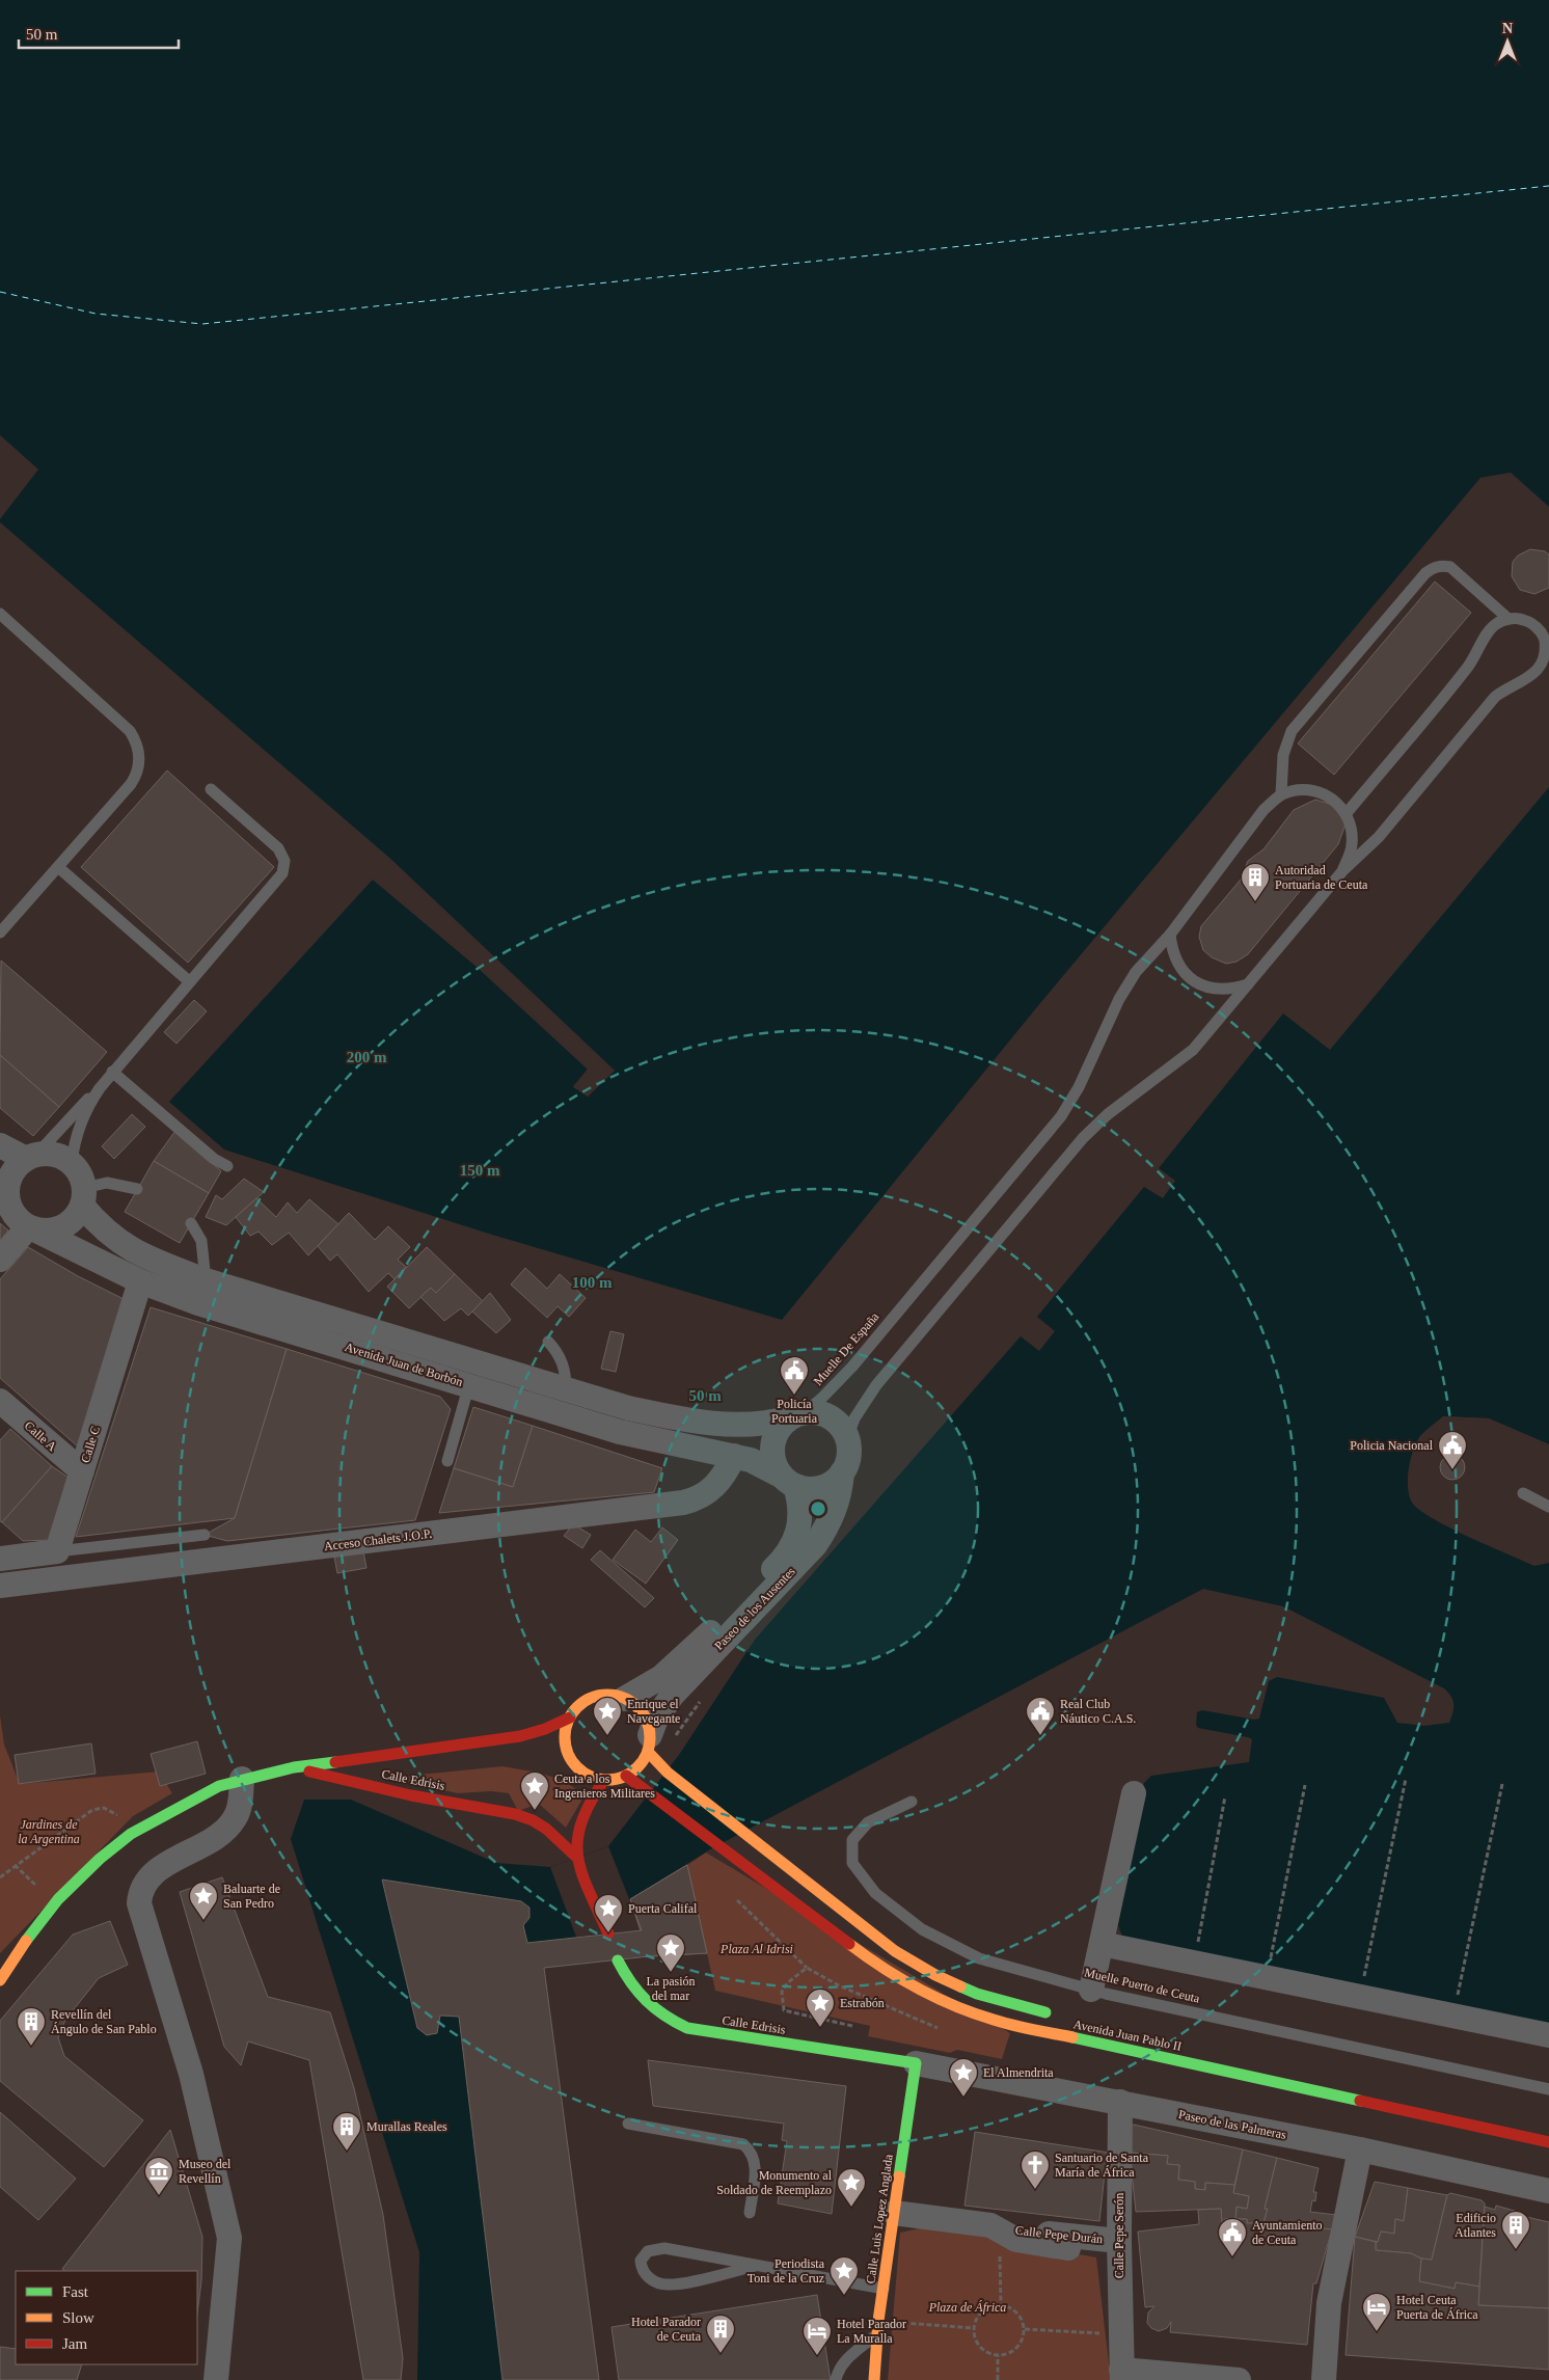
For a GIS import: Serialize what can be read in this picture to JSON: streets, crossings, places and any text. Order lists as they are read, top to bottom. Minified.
{"streets":{"main road":["Calle Edrisis","Avenida Juan Pablo II","Calle Luis Lopez Anglada"],"street":["Avenida Juan de Borbón","Calle A","Calle C","Acceso Chalets J.O.P.","Paseo de los Ausentes","Paseo de las Palmeras","Calle Pepe Durán","Calle Pepe Serón"],"lane":["Muelle De España","Muelle Puerto de Ceuta"]},"crossings":[["Muelle De España","Avenida Juan de Borbón"],["Muelle De España","Paseo de los Ausentes"],["Avenida Juan de Borbón","Calle C"],["Avenida Juan de Borbón","Acceso Chalets J.O.P."],["Avenida Juan de Borbón","Paseo de los Ausentes"],["Calle A","Calle C"],["Paseo de los Ausentes","Calle Edrisis"],["Paseo de los Ausentes","Avenida Juan Pablo II"],["Calle Edrisis","Avenida Juan Pablo II"],["Calle Edrisis","Paseo de las Palmeras"],["Calle Edrisis","Calle Luis Lopez Anglada"],["Paseo de las Palmeras","Calle Luis Lopez Anglada"],["Paseo de las Palmeras","Calle Pepe Serón"],["Calle Luis Lopez Anglada","Calle Pepe Durán"],["Calle Pepe Durán","Calle Pepe Serón"]],"parks":["Jardines de la Argentina","Plaza Al Idrisi","Plaza de África"],"places":{"building":["Autoridad Portuaria de Ceuta","Revellín del Ángulo de San Pablo","Murallas Reales","Edificio Atlantes","Hotel Parador de Ceuta"],"public building":["Policía Portuaria","Policia Nacional","Real Club Náutico C.A.S.","Ayuntamiento de Ceuta"],"place":["Enrique el Navegante","Ceuta a los Ingenieros Militares","Baluarte de San Pedro","Puerta Califal","La pasión del mar","Estrabón","El Almendrita","Monumento al Soldado de Reemplazo","Periodista Toni de la Cruz"],"church":["Santuario de Santa María de África"],"museum":["Museo del Revellín"],"hotel":["Hotel Ceuta Puerta de África","Hotel Parador La Muralla"]},"legend":["Fast","Slow","Jam"],"scale_bar":"50 m","north":"top","rings":["200 m","150 m","100 m","50 m"]}
